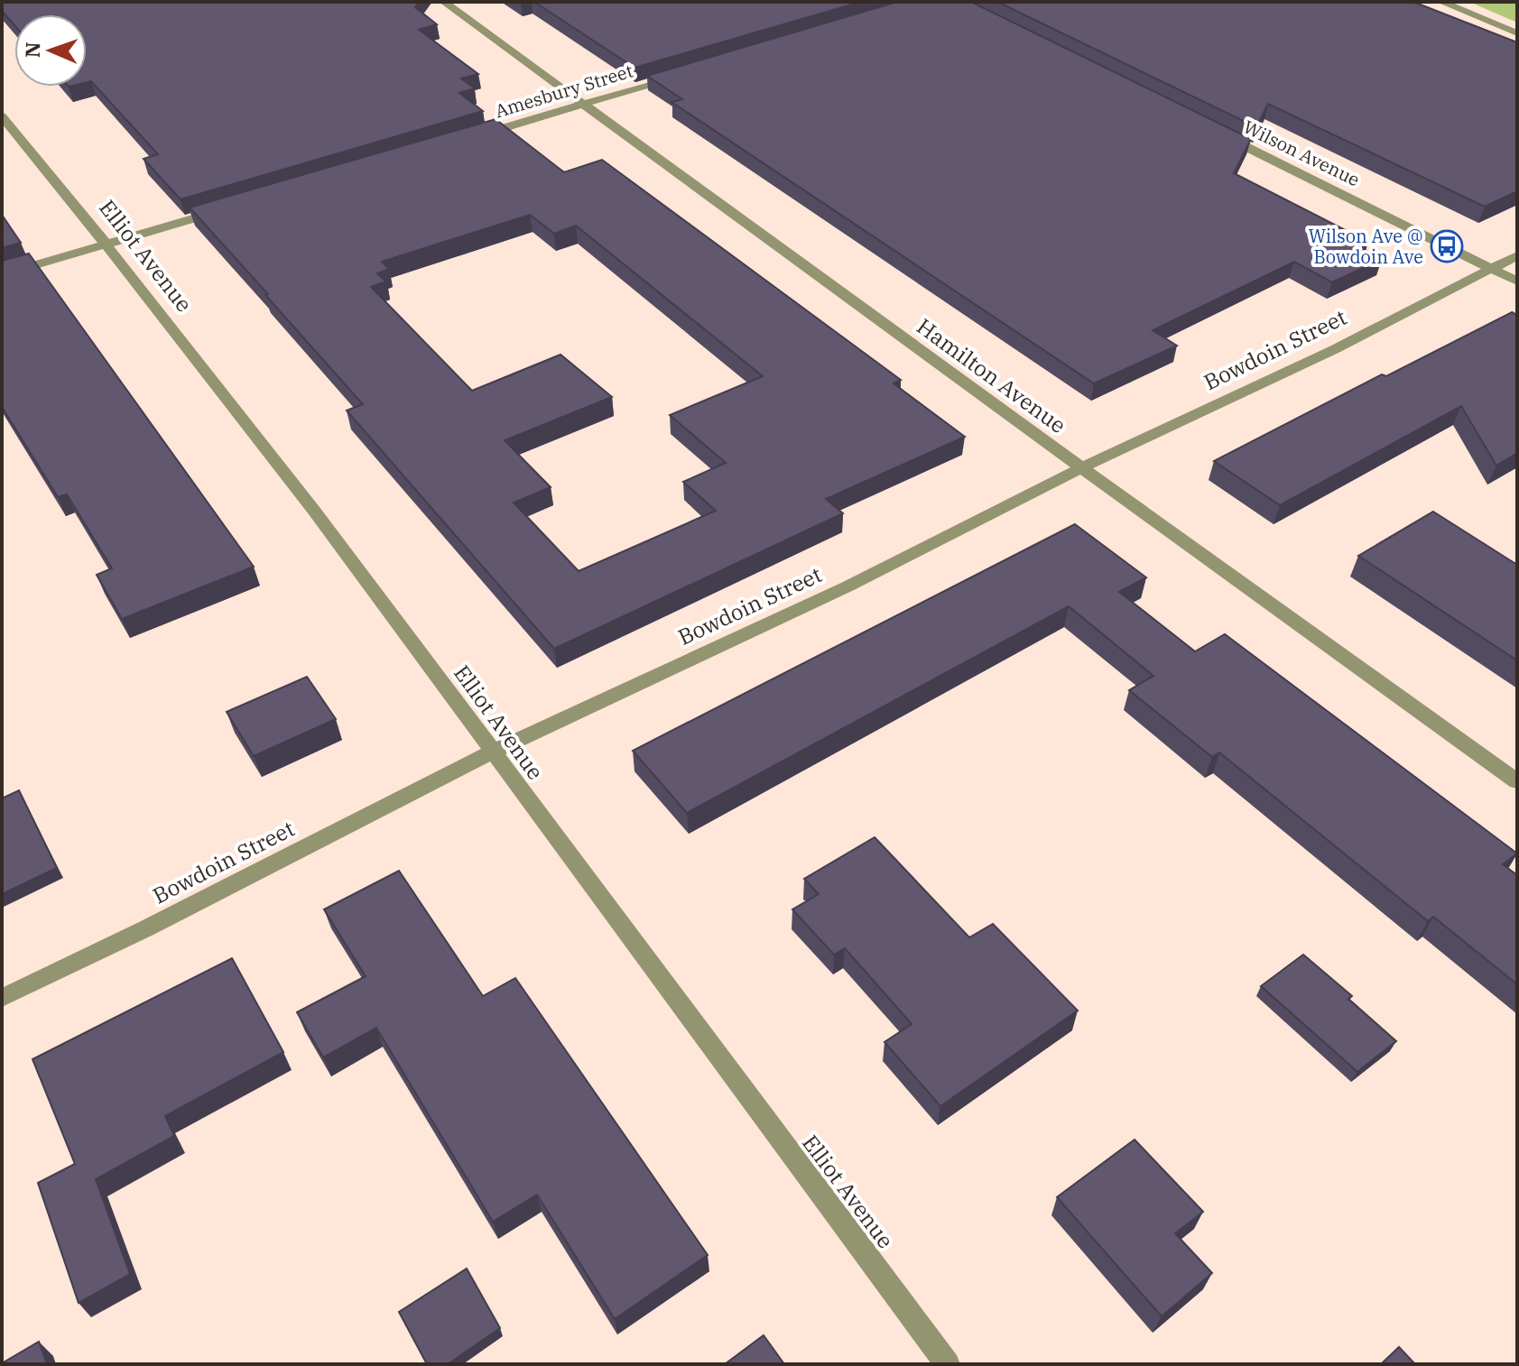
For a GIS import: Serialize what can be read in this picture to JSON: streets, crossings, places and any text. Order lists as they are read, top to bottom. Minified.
{"streets":{"street":["Amesbury Street","Wilson Avenue","Elliot Avenue","Bowdoin Street","Hamilton Avenue"]},"crossings":[["Amesbury Street","Hamilton Avenue"],["Wilson Avenue","Bowdoin Street"],["Elliot Avenue","Bowdoin Street"],["Bowdoin Street","Hamilton Avenue"]],"places":{"bus stop":["Wilson Ave @ Bowdoin Ave"]},"north":"left"}
